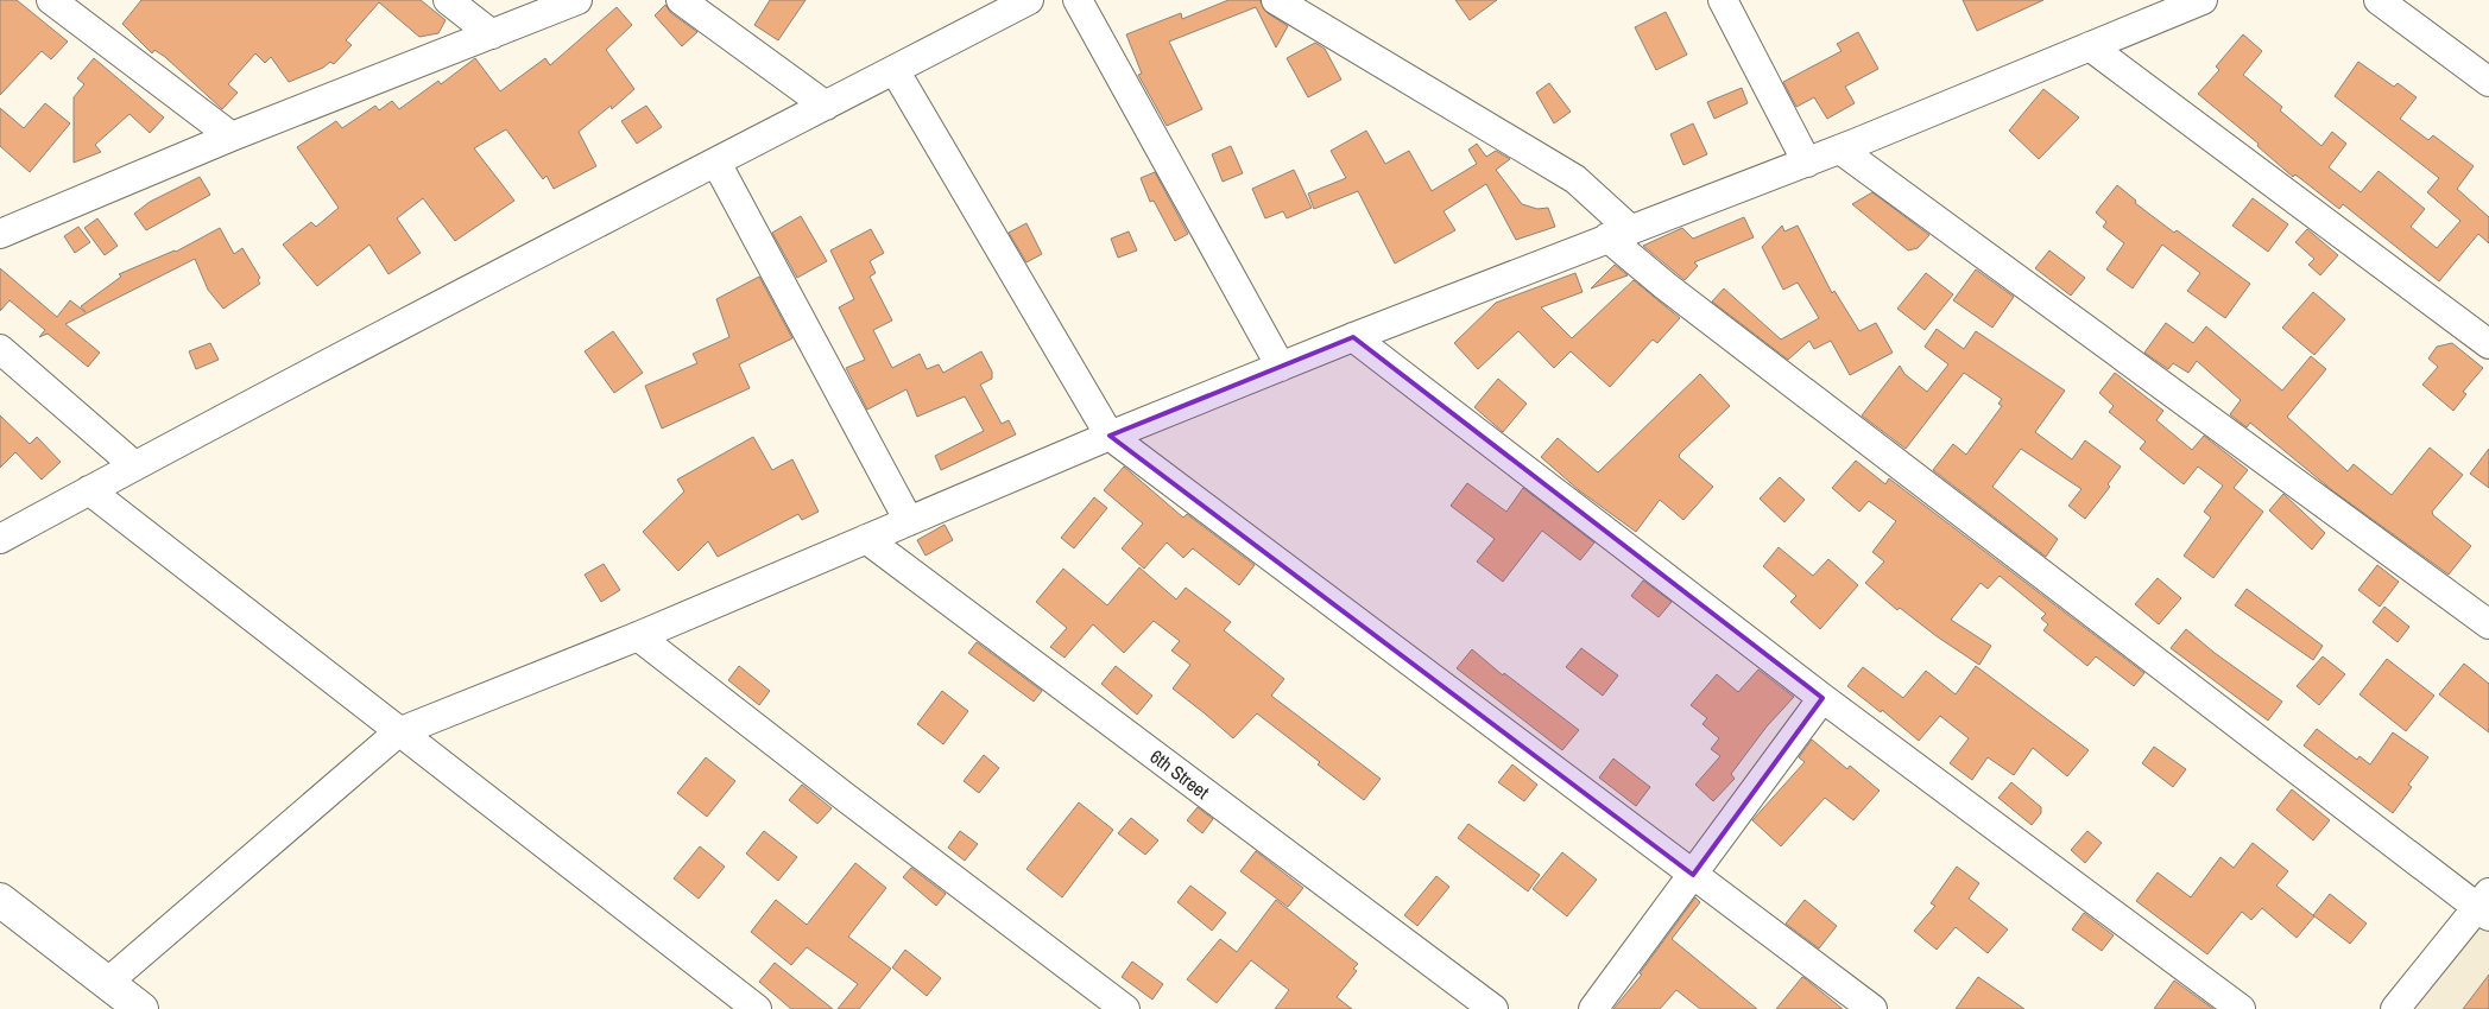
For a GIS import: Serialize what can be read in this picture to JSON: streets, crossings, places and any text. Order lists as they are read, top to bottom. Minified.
{"streets":{"street":["6th Street"]}}
